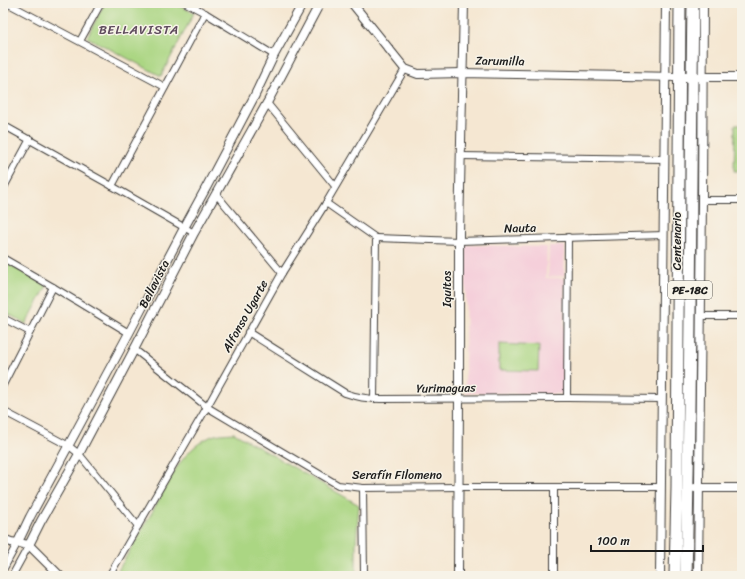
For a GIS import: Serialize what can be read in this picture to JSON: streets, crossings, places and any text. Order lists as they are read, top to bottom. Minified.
{"streets":{"highway":["Centenario","PE-18C"],"street":["Zarumilla","Nauta","Bellavista","Iquitos","Alfonso Ugarte","Yurimaguas","Serafín Filomeno"]},"crossings":[["Zarumilla","Centenario"],["Zarumilla","Iquitos"],["Zarumilla","Alfonso Ugarte"],["Nauta","Iquitos"],["Centenario","Serafín Filomeno"],["Bellavista","Serafín Filomeno"],["Iquitos","Yurimaguas"],["Iquitos","Serafín Filomeno"],["Alfonso Ugarte","Yurimaguas"],["Alfonso Ugarte","Serafín Filomeno"]],"districts":["BELLAVISTA"],"scale_bar":"100 m"}
